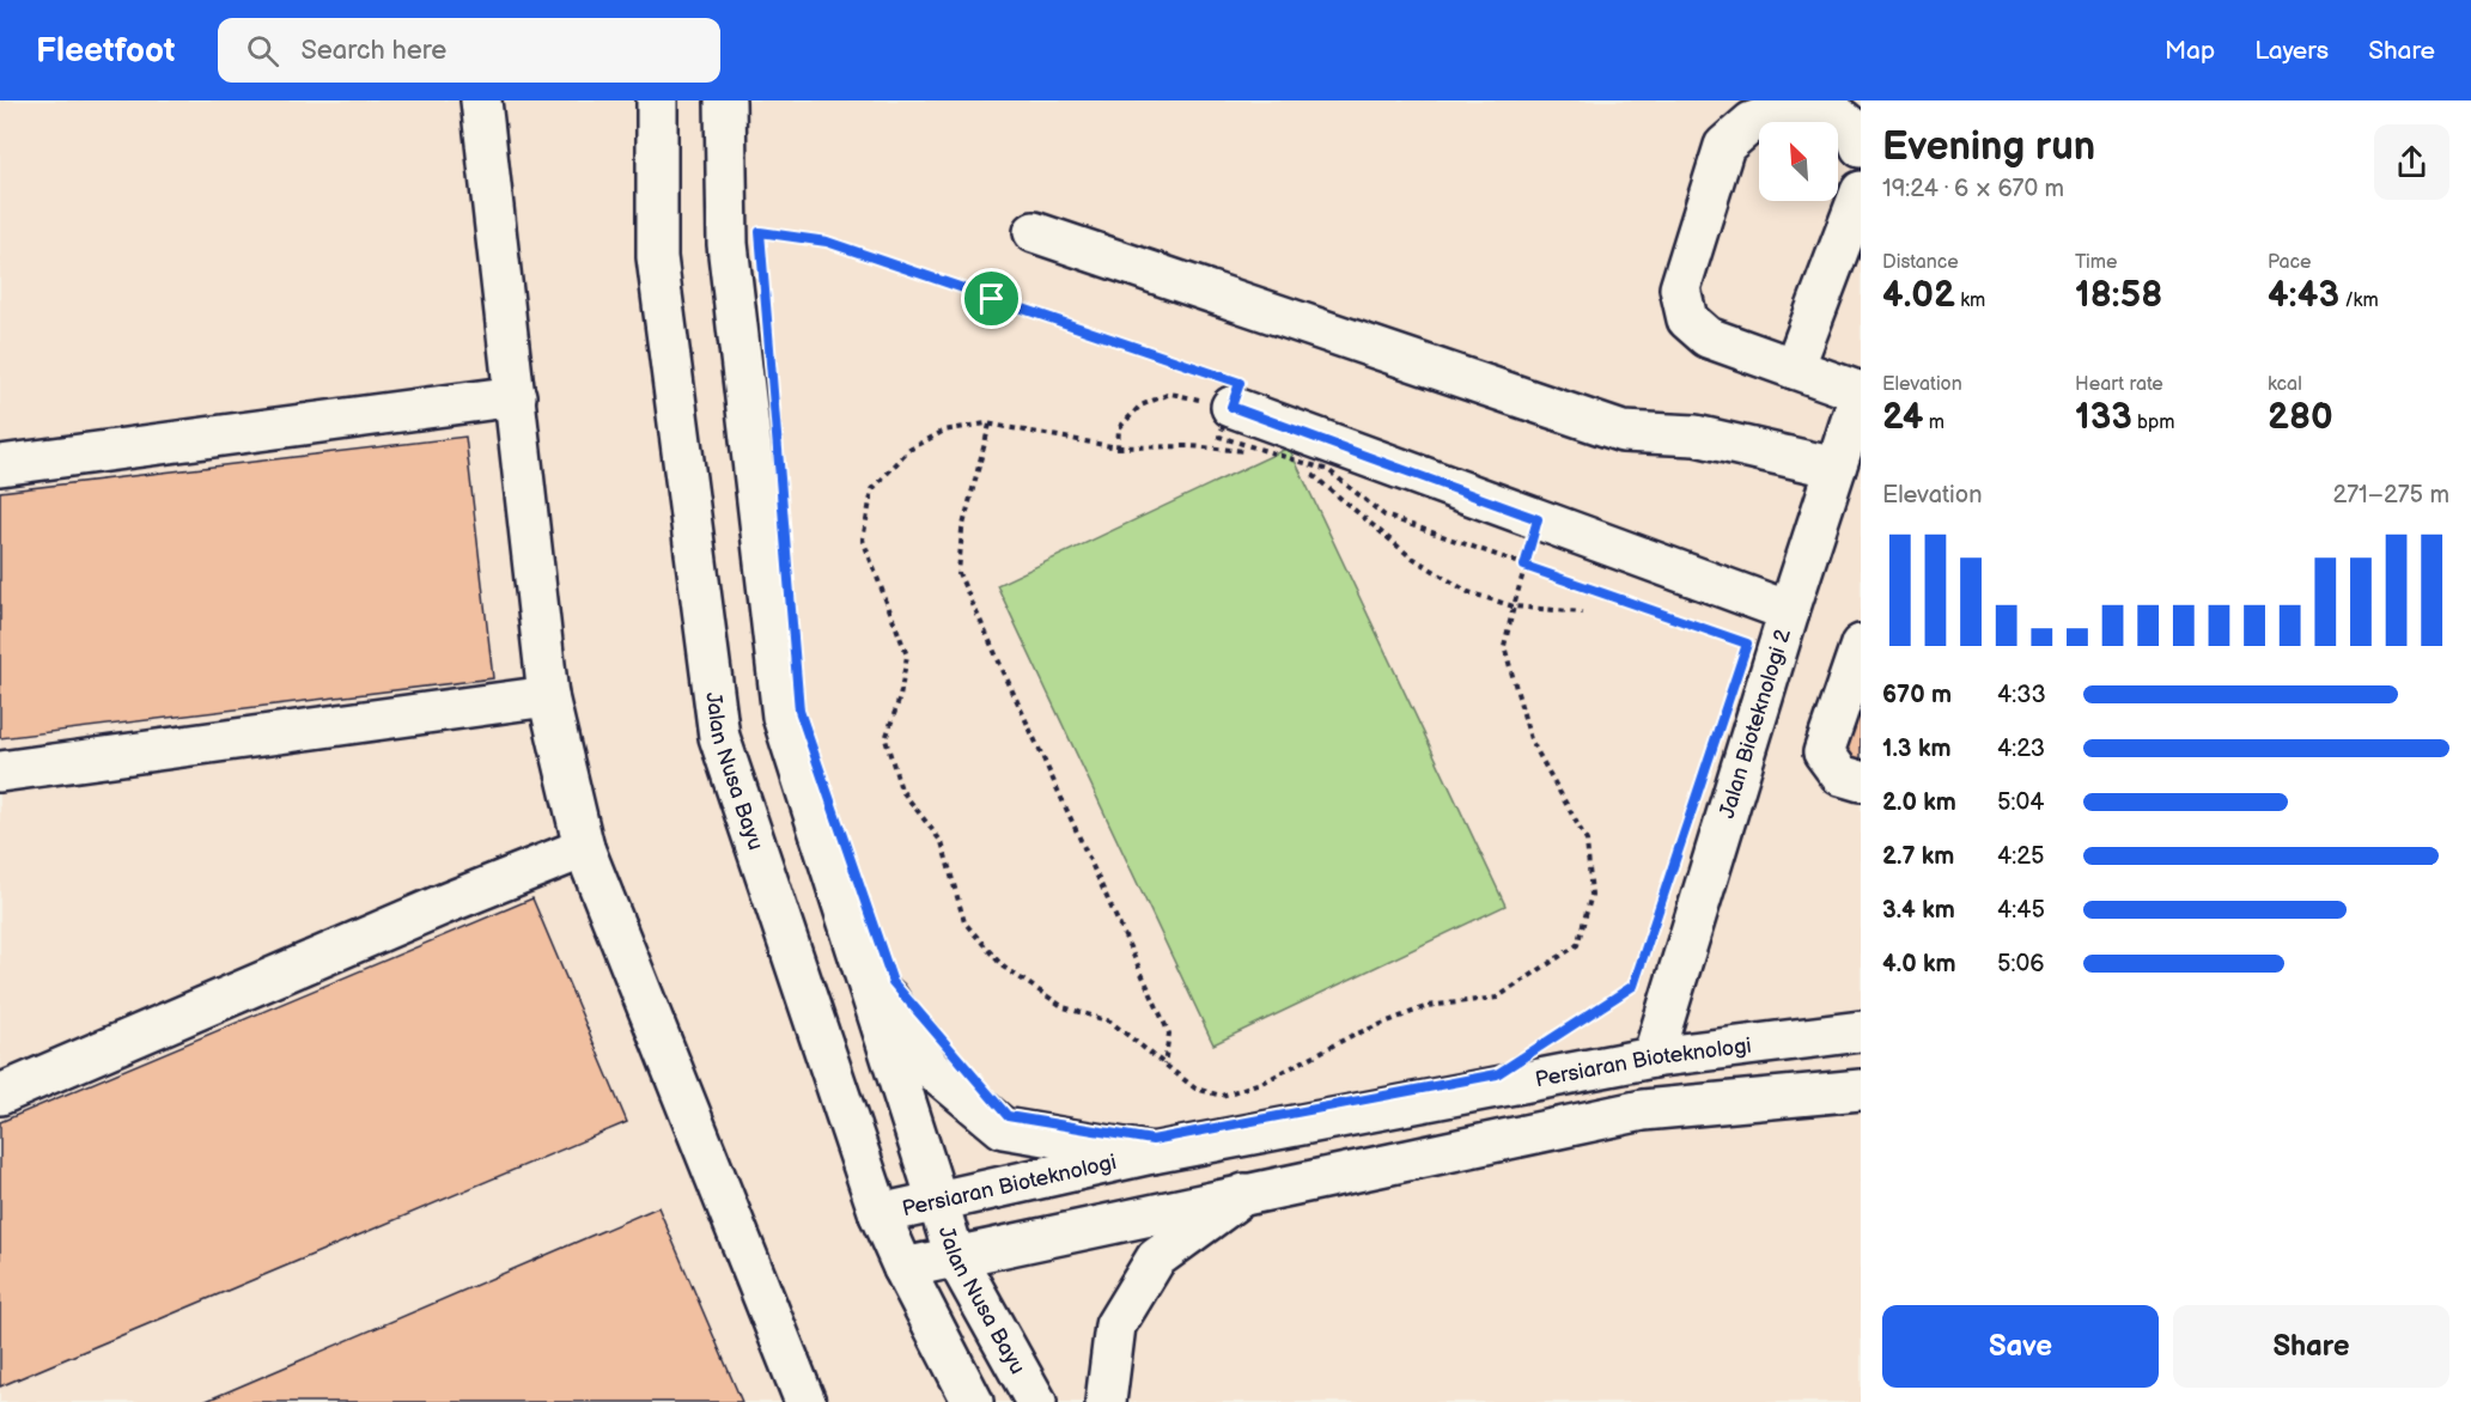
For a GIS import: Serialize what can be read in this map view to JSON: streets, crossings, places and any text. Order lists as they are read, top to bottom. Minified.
{"streets":{"main road":["Jalan Bioteknologi 2","Jalan Nusa Bayu","Persiaran Bioteknologi"]},"crossings":[["Jalan Bioteknologi 2","Persiaran Bioteknologi"],["Jalan Nusa Bayu","Persiaran Bioteknologi"]],"north":"top left","page":{"header":"Fleetfoot","search":"Search here","nav":["Map","Layers","Share"],"heading":["Evening run","19:24 · 6 × 670 m"],"stats":[["Distance","4.02 km"],["Time","18:58"],["Pace","4:43 /km"],["Elevation","24 m"],["Heart rate","133 bpm"],["kcal","280"]],"chart":["Elevation","271–275 m"],"list":[{"name":"670 m","note":"4:33"},{"name":"1.3 km","note":"4:23"},{"name":"2.0 km","note":"5:04"},{"name":"2.7 km","note":"4:25"},{"name":"3.4 km","note":"4:45"},{"name":"4.0 km","note":"5:06"}],"buttons":["Save","Share"]}}
